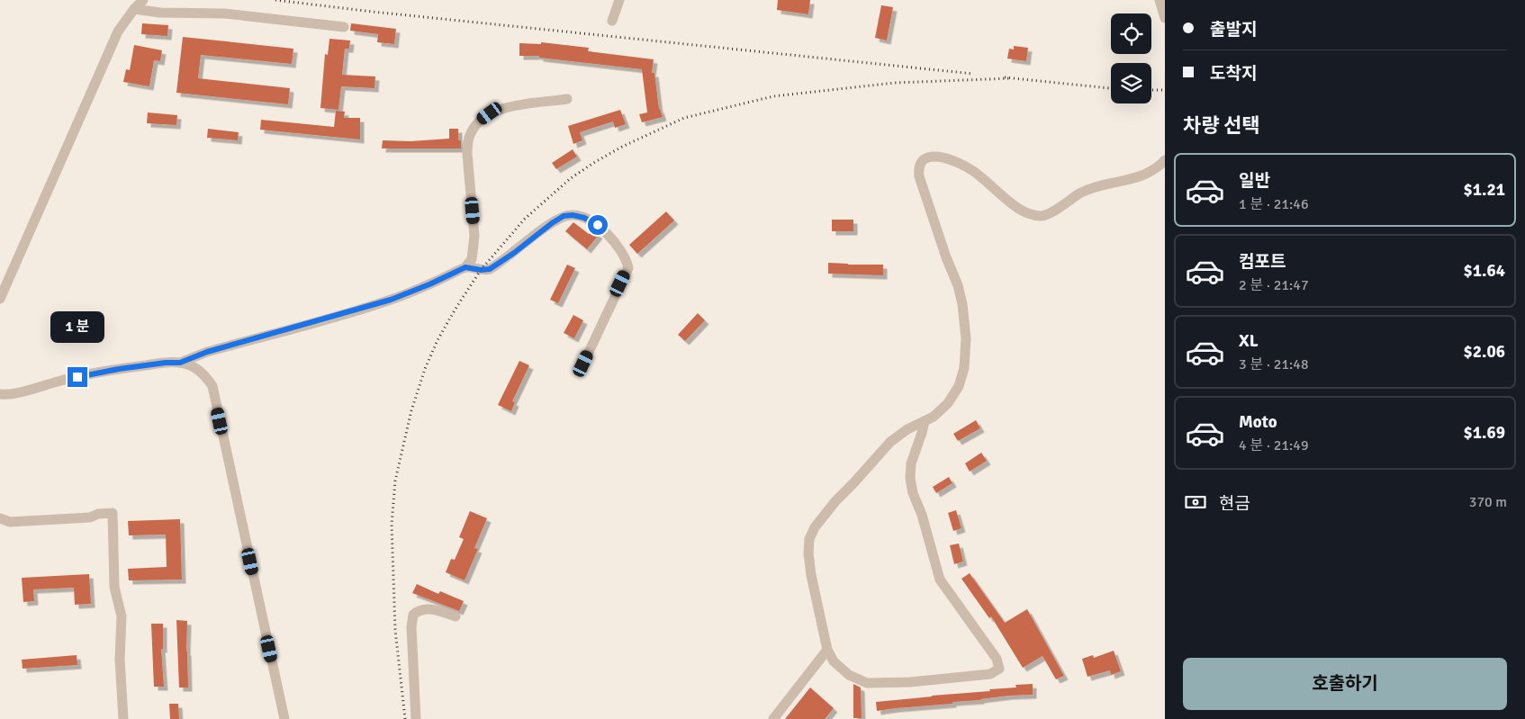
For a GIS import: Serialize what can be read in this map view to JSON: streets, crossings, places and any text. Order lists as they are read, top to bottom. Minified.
{"page":{"banner":["출발지","도착지"],"heading":"차량 선택","list":[{"name":"일반","note":"1 분 · 21:46","value":"$1.21"},{"name":"컴포트","note":"2 분 · 21:47","value":"$1.64"},{"name":"XL","note":"3 분 · 21:48","value":"$2.06"},{"name":"Moto","note":"4 분 · 21:49","value":"$1.69"}],"bubble":"1 분","pay":["현금","370 m"],"buttons":"호출하기"}}
